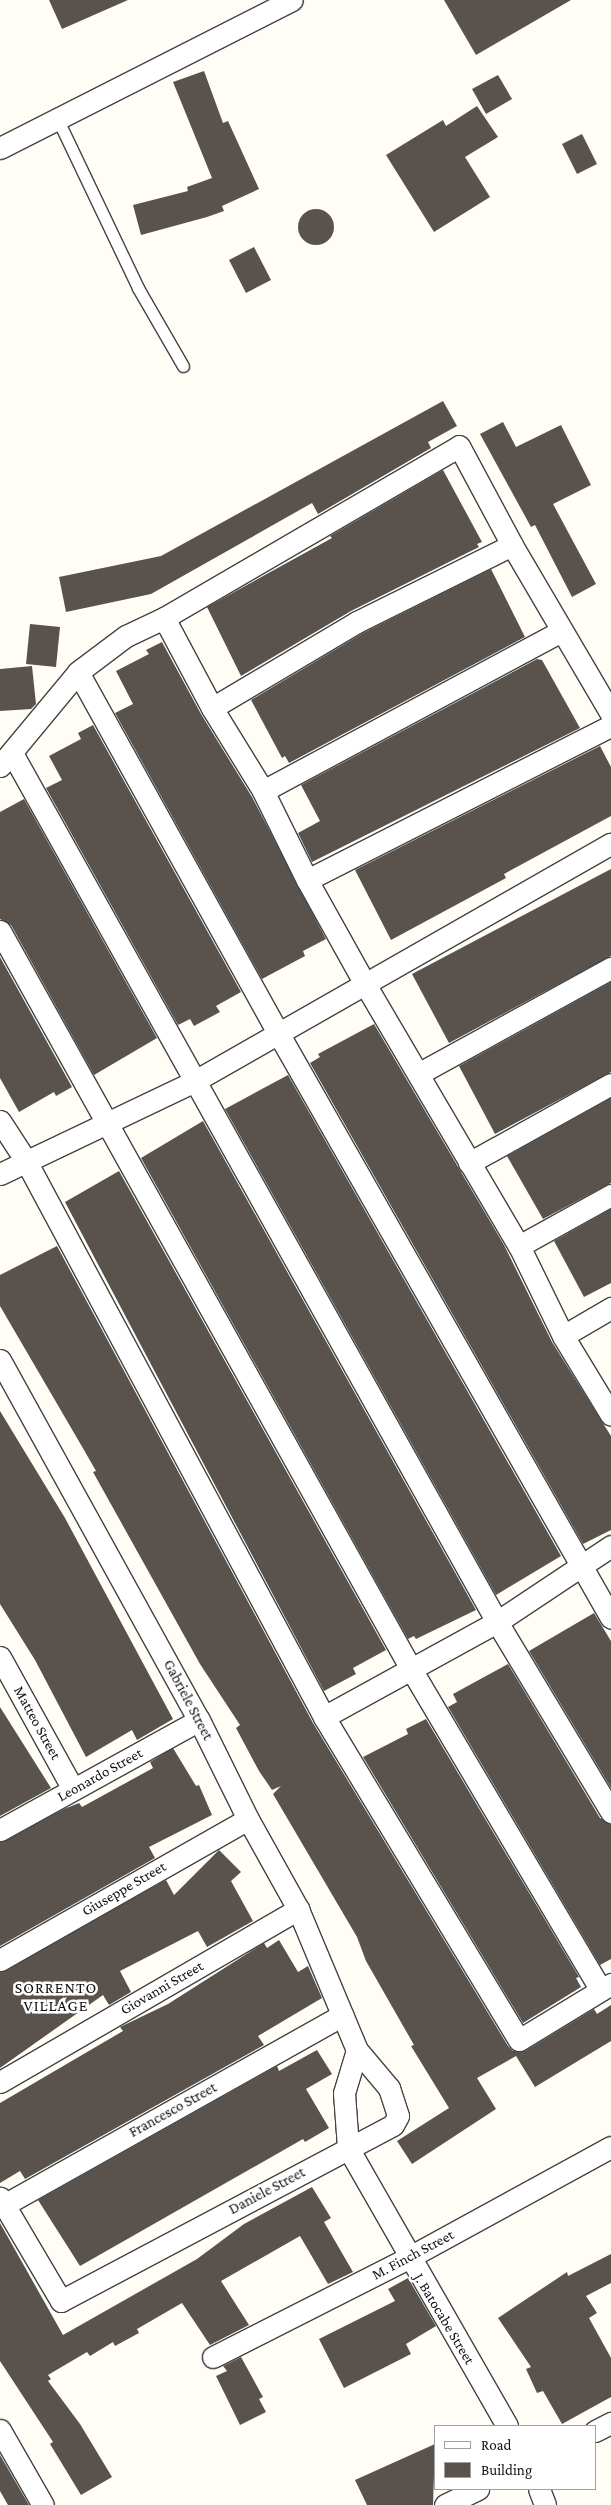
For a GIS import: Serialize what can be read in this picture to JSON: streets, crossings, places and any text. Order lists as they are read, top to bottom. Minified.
{"streets":{"street":["Gabriele Street","Matteo Street","Leonardo Street","Giuseppe Street","Giovanni Street","Francesco Street","Daniele Street","M. Finch Street","J. Batocabe Street"]},"crossings":[["Gabriele Street","Leonardo Street"],["Gabriele Street","Giuseppe Street"],["Gabriele Street","Giovanni Street"],["Gabriele Street","Francesco Street"],["Gabriele Street","Daniele Street"],["Matteo Street","Leonardo Street"],["Francesco Street","Daniele Street"],["Daniele Street","J. Batocabe Street"],["M. Finch Street","J. Batocabe Street"]],"districts":["SORRENTO VILLAGE"],"legend":["Road","Building"]}
